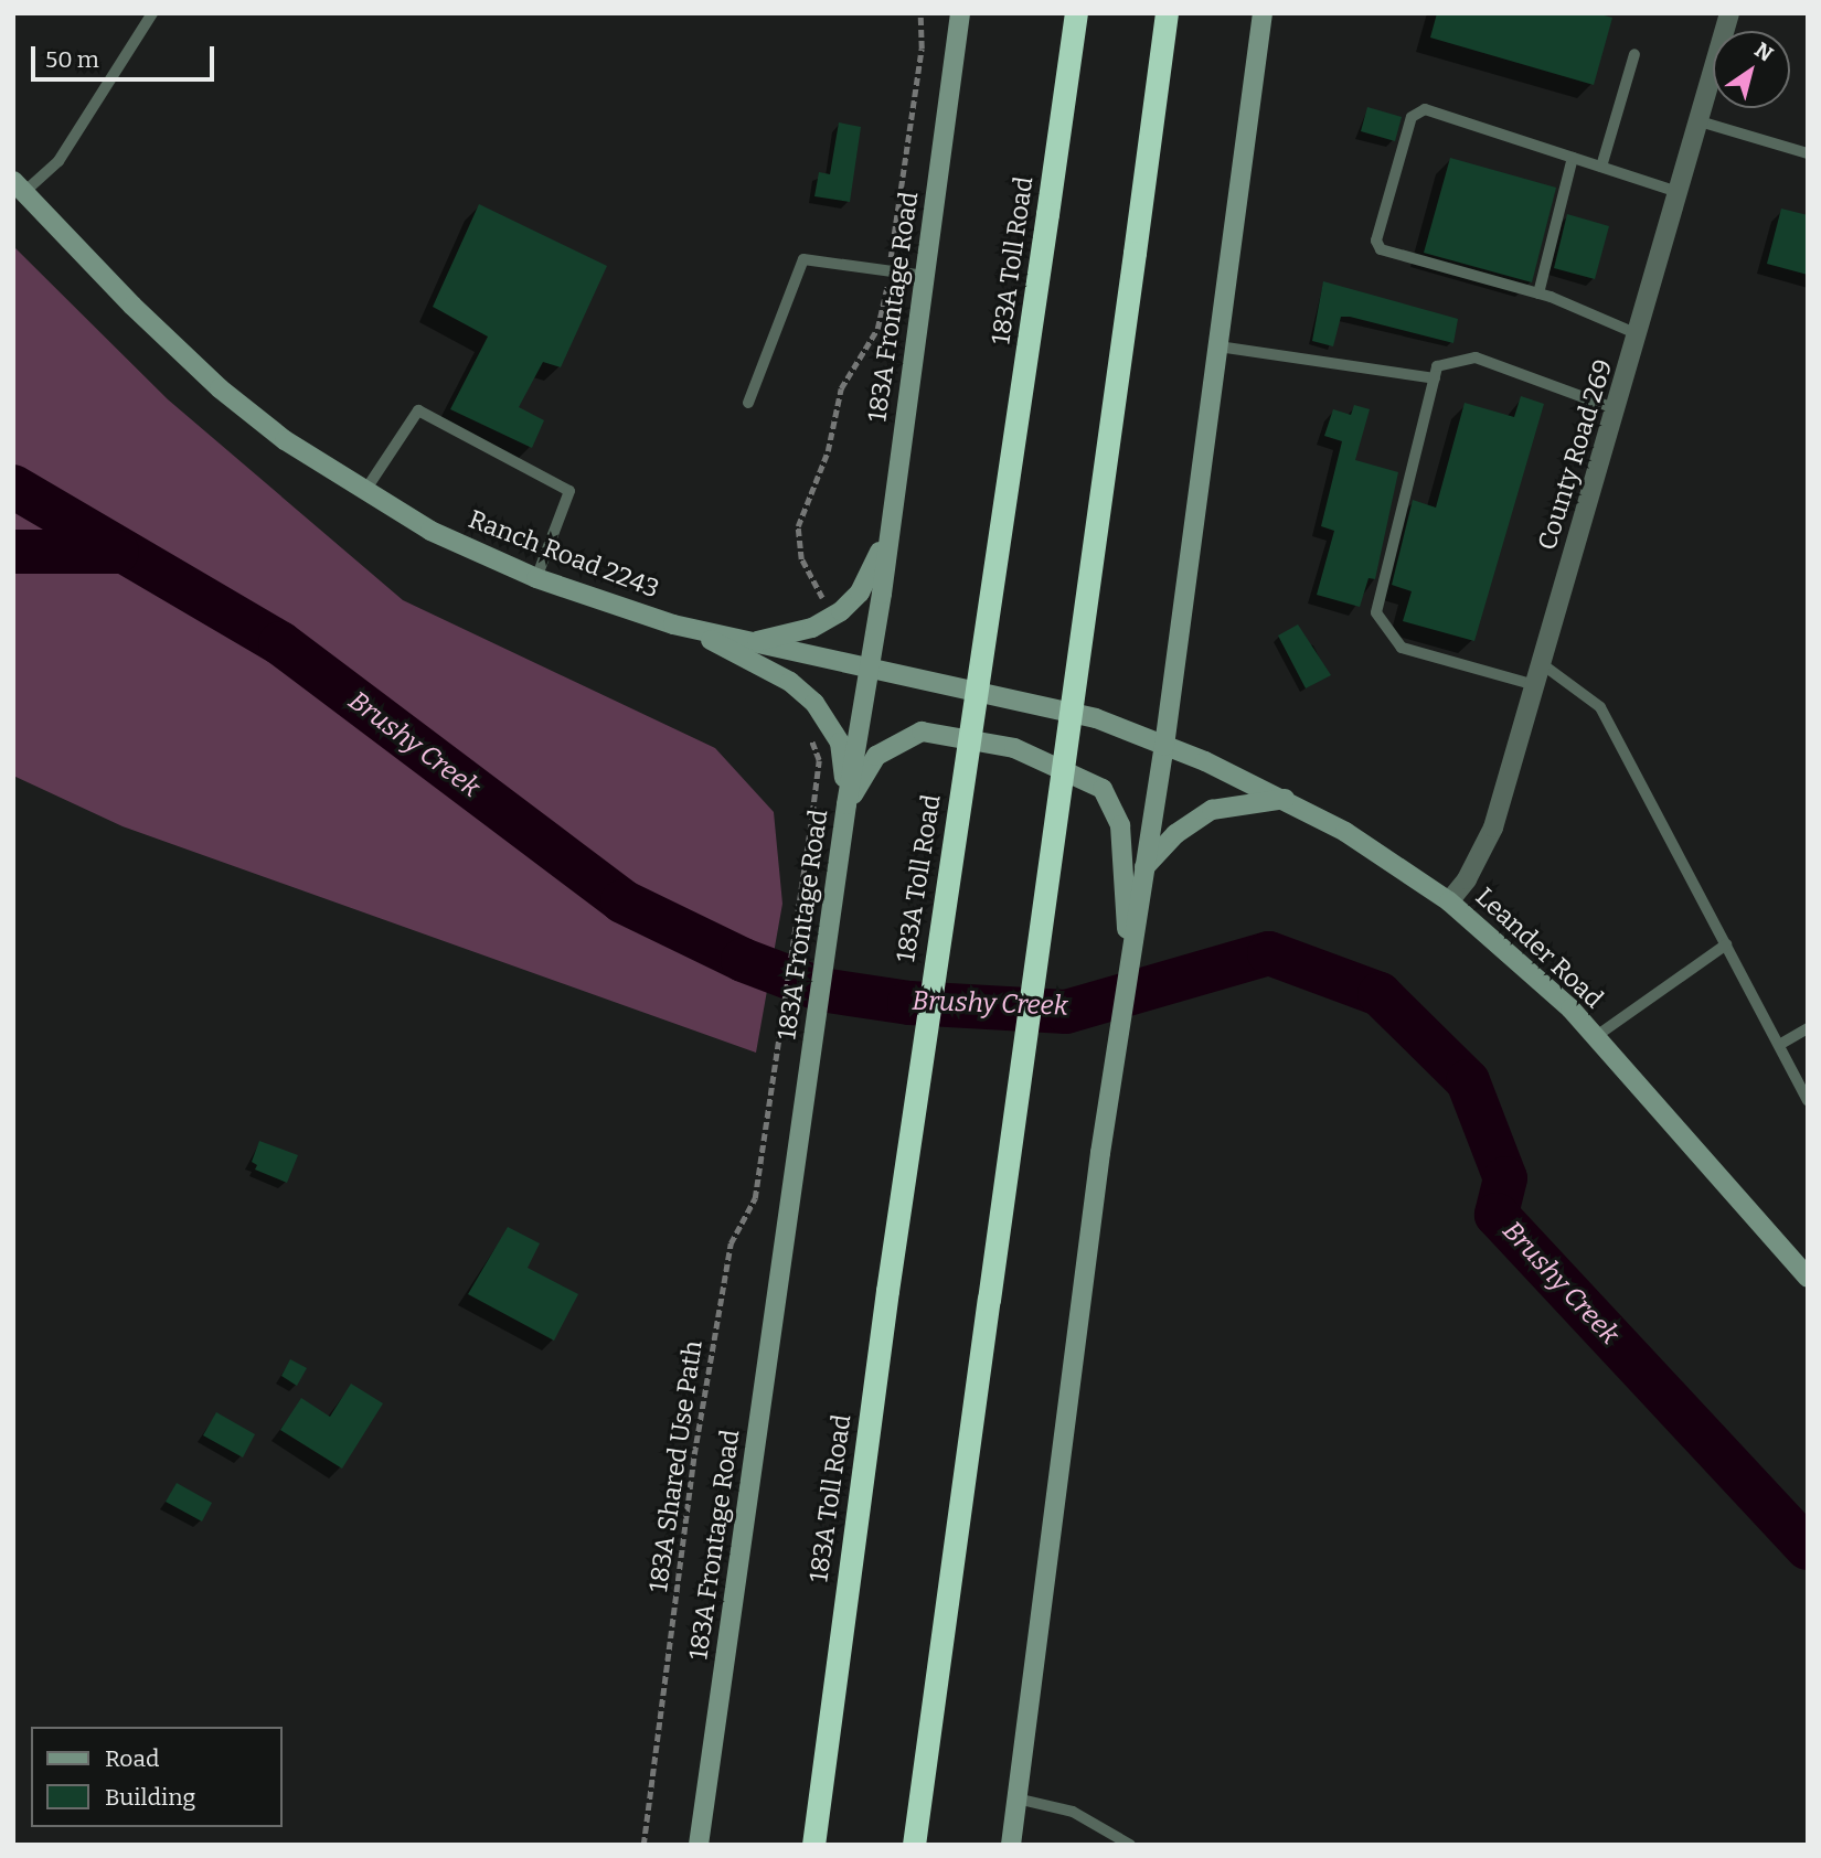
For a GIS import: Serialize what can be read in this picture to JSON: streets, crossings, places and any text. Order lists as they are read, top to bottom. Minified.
{"streets":{"highway":["183A Toll Road"],"main road":["183A Frontage Road","Ranch Road 2243","Leander Road"],"street":["County Road 269"],"path":["183A Shared Use Path"]},"crossings":[["183A Frontage Road","Ranch Road 2243"],["County Road 269","Leander Road"],["Ranch Road 2243","Leander Road"]],"water":["Brushy Creek"],"legend":["Road","Building"],"scale_bar":"50 m","north":"top right"}
